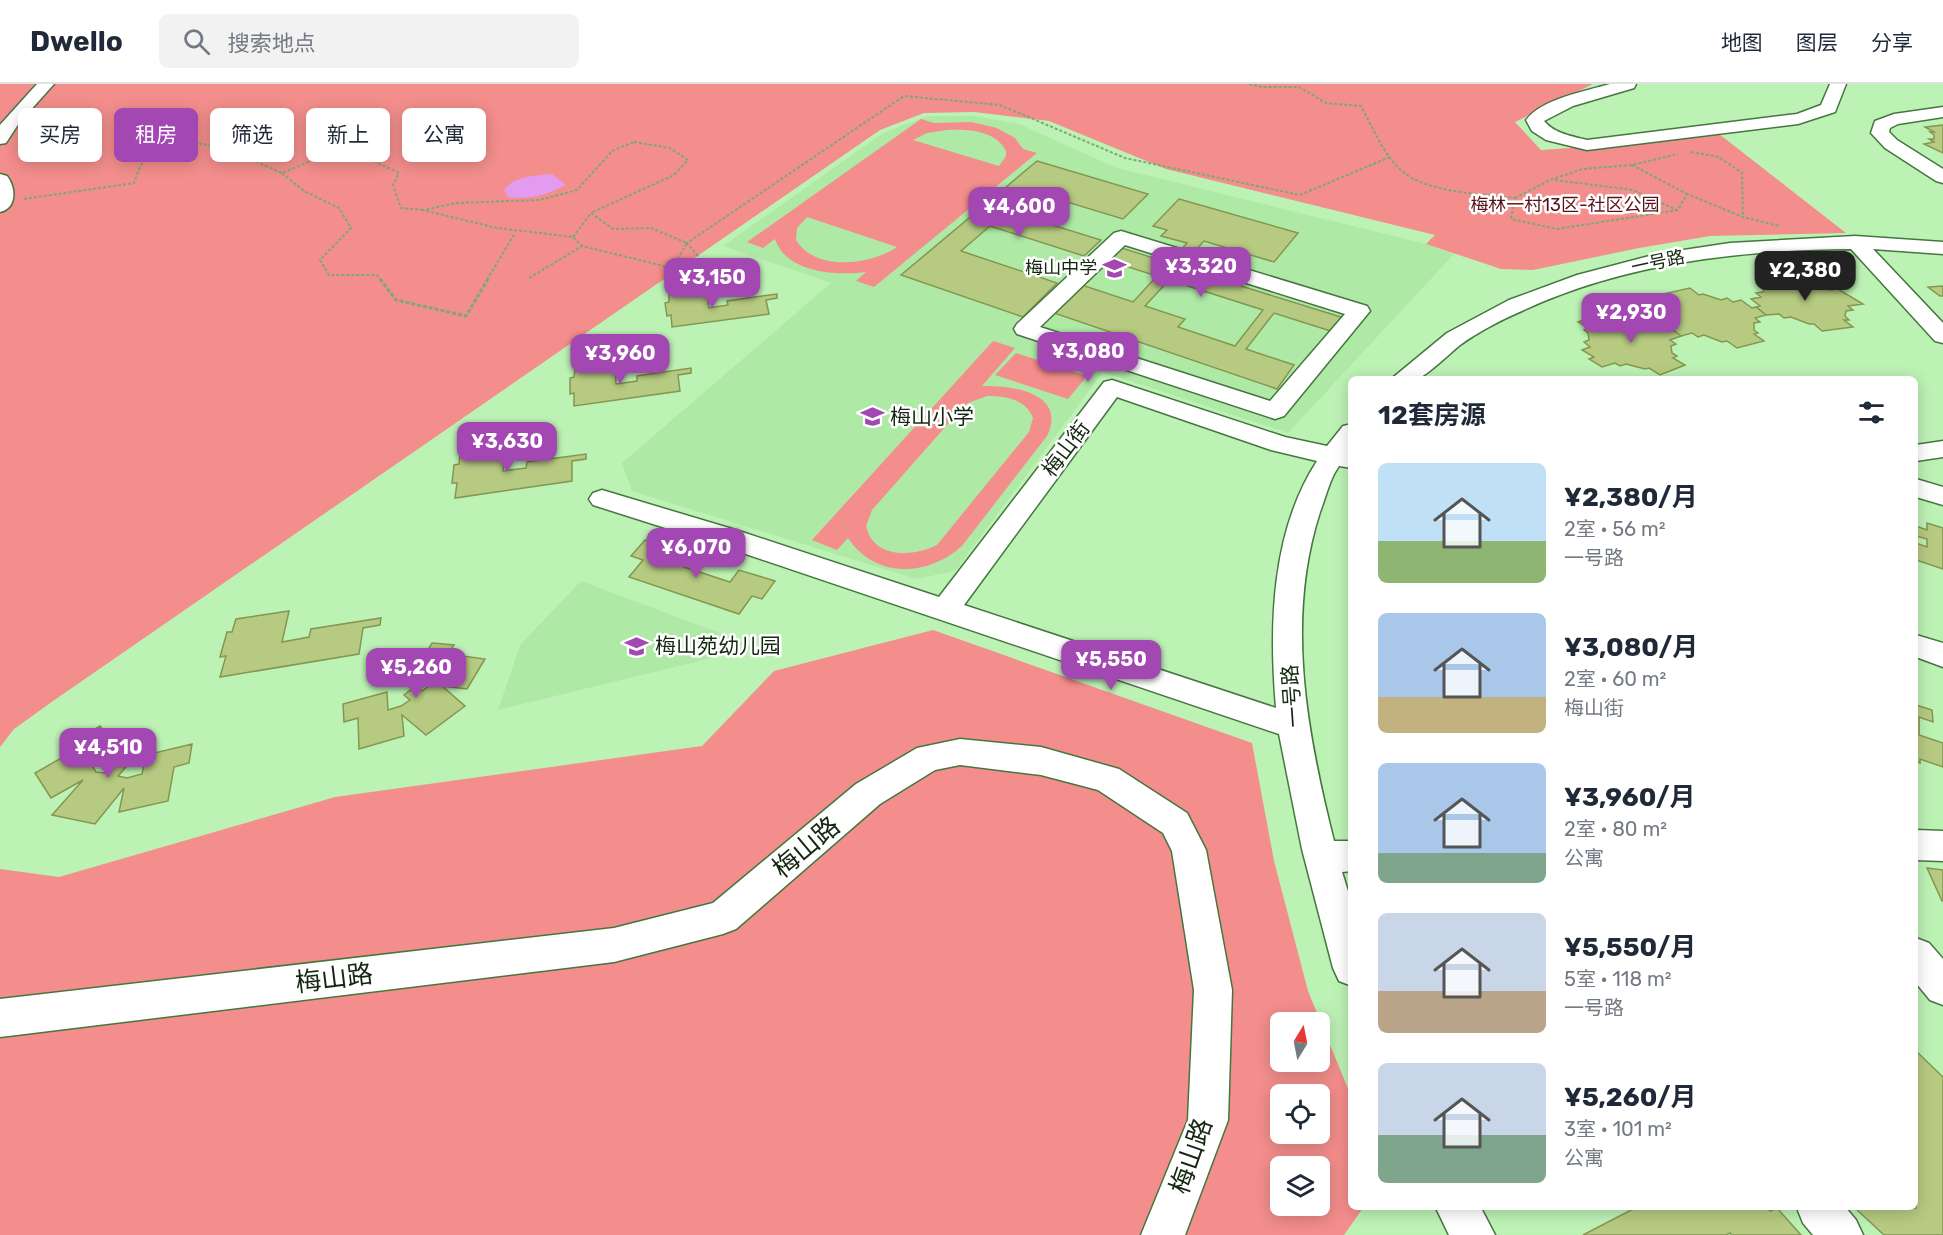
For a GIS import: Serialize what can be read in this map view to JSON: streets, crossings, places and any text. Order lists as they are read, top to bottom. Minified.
{"streets":{"street":["一号路","梅山街","梅山路"]},"crossings":[["一号路","梅山街"]],"parks":["梅林一村13区-社区公园"],"places":{"school or university":["梅山中学","梅山小学","梅山苑幼儿园"]},"north":"top","page":{"header":"Dwello","search":"搜索地点","nav":["地图","图层","分享"],"chip":["买房","租房","筛选","新上","公寓"],"price":["¥4,600","¥3,320","¥2,380","¥3,150","¥2,930","¥3,080","¥3,960","¥3,630","¥6,070","¥5,550","¥5,260","¥4,510"],"heading":"12套房源","list":[{"name":"¥2,380/月","note":"2室 · 56 m² · 一号路"},{"name":"¥3,080/月","note":"2室 · 60 m² · 梅山街"},{"name":"¥3,960/月","note":"2室 · 80 m² · 公寓"},{"name":"¥5,550/月","note":"5室 · 118 m² · 一号路"},{"name":"¥5,260/月","note":"3室 · 101 m² · 公寓"}]}}
